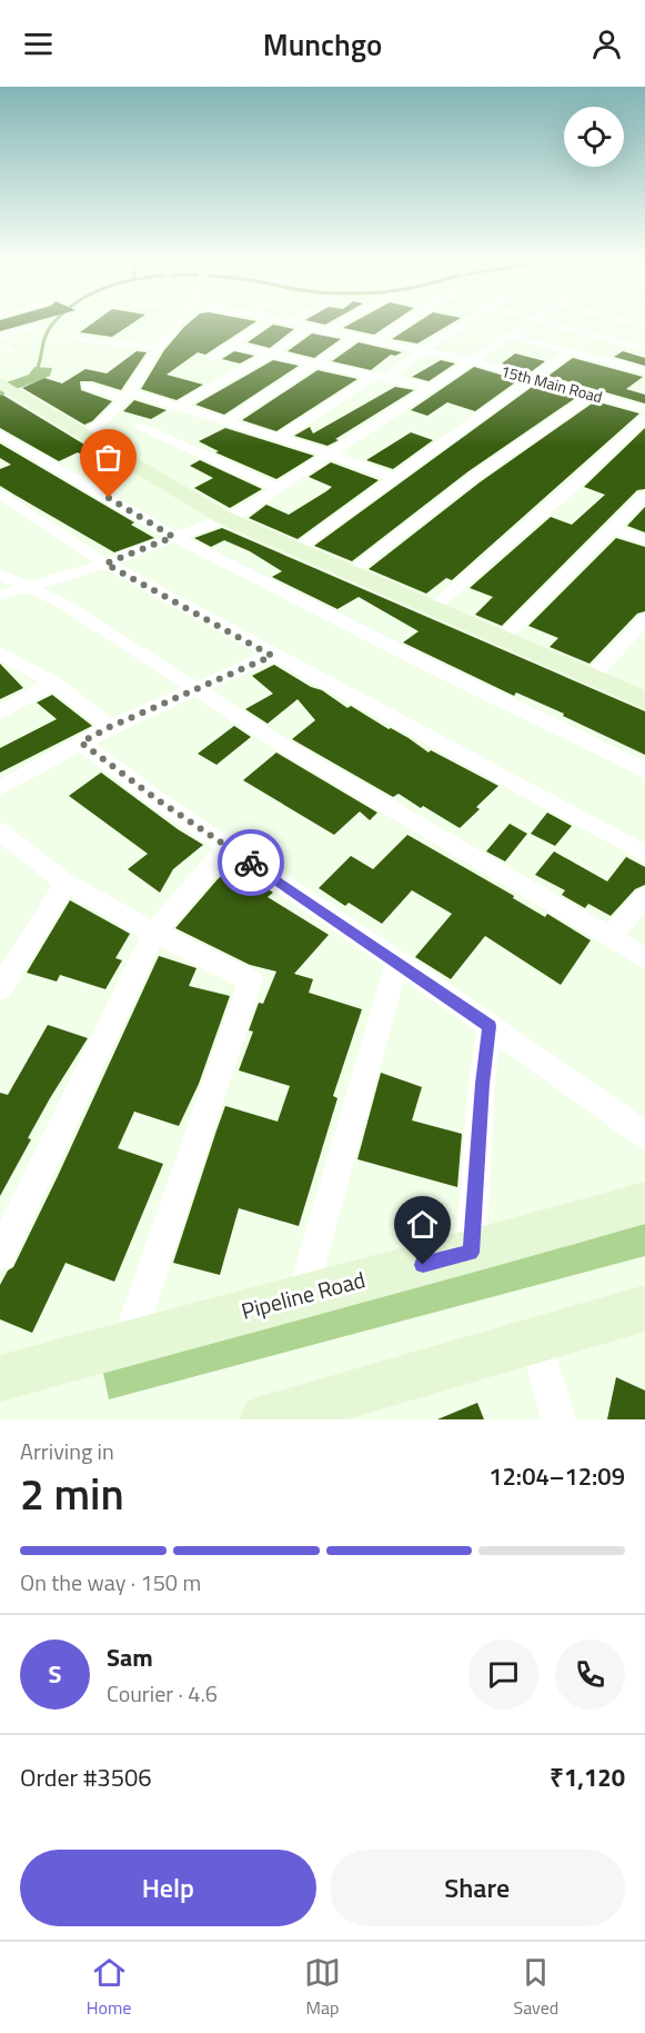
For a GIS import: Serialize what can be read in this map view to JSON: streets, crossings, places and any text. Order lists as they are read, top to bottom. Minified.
{"streets":{"street":["15th Main Road","Pipeline Road"]},"page":{"header":"Munchgo","heading":["2 min","Arriving in","12:04–12:09"],"panel":["Sam","Courier · 4.6","Order #3506","₹1,120"],"bar":"On the way · 150 m","round":"S","buttons":["Help","Share"],"tabs":["Home","Map","Saved"]}}
